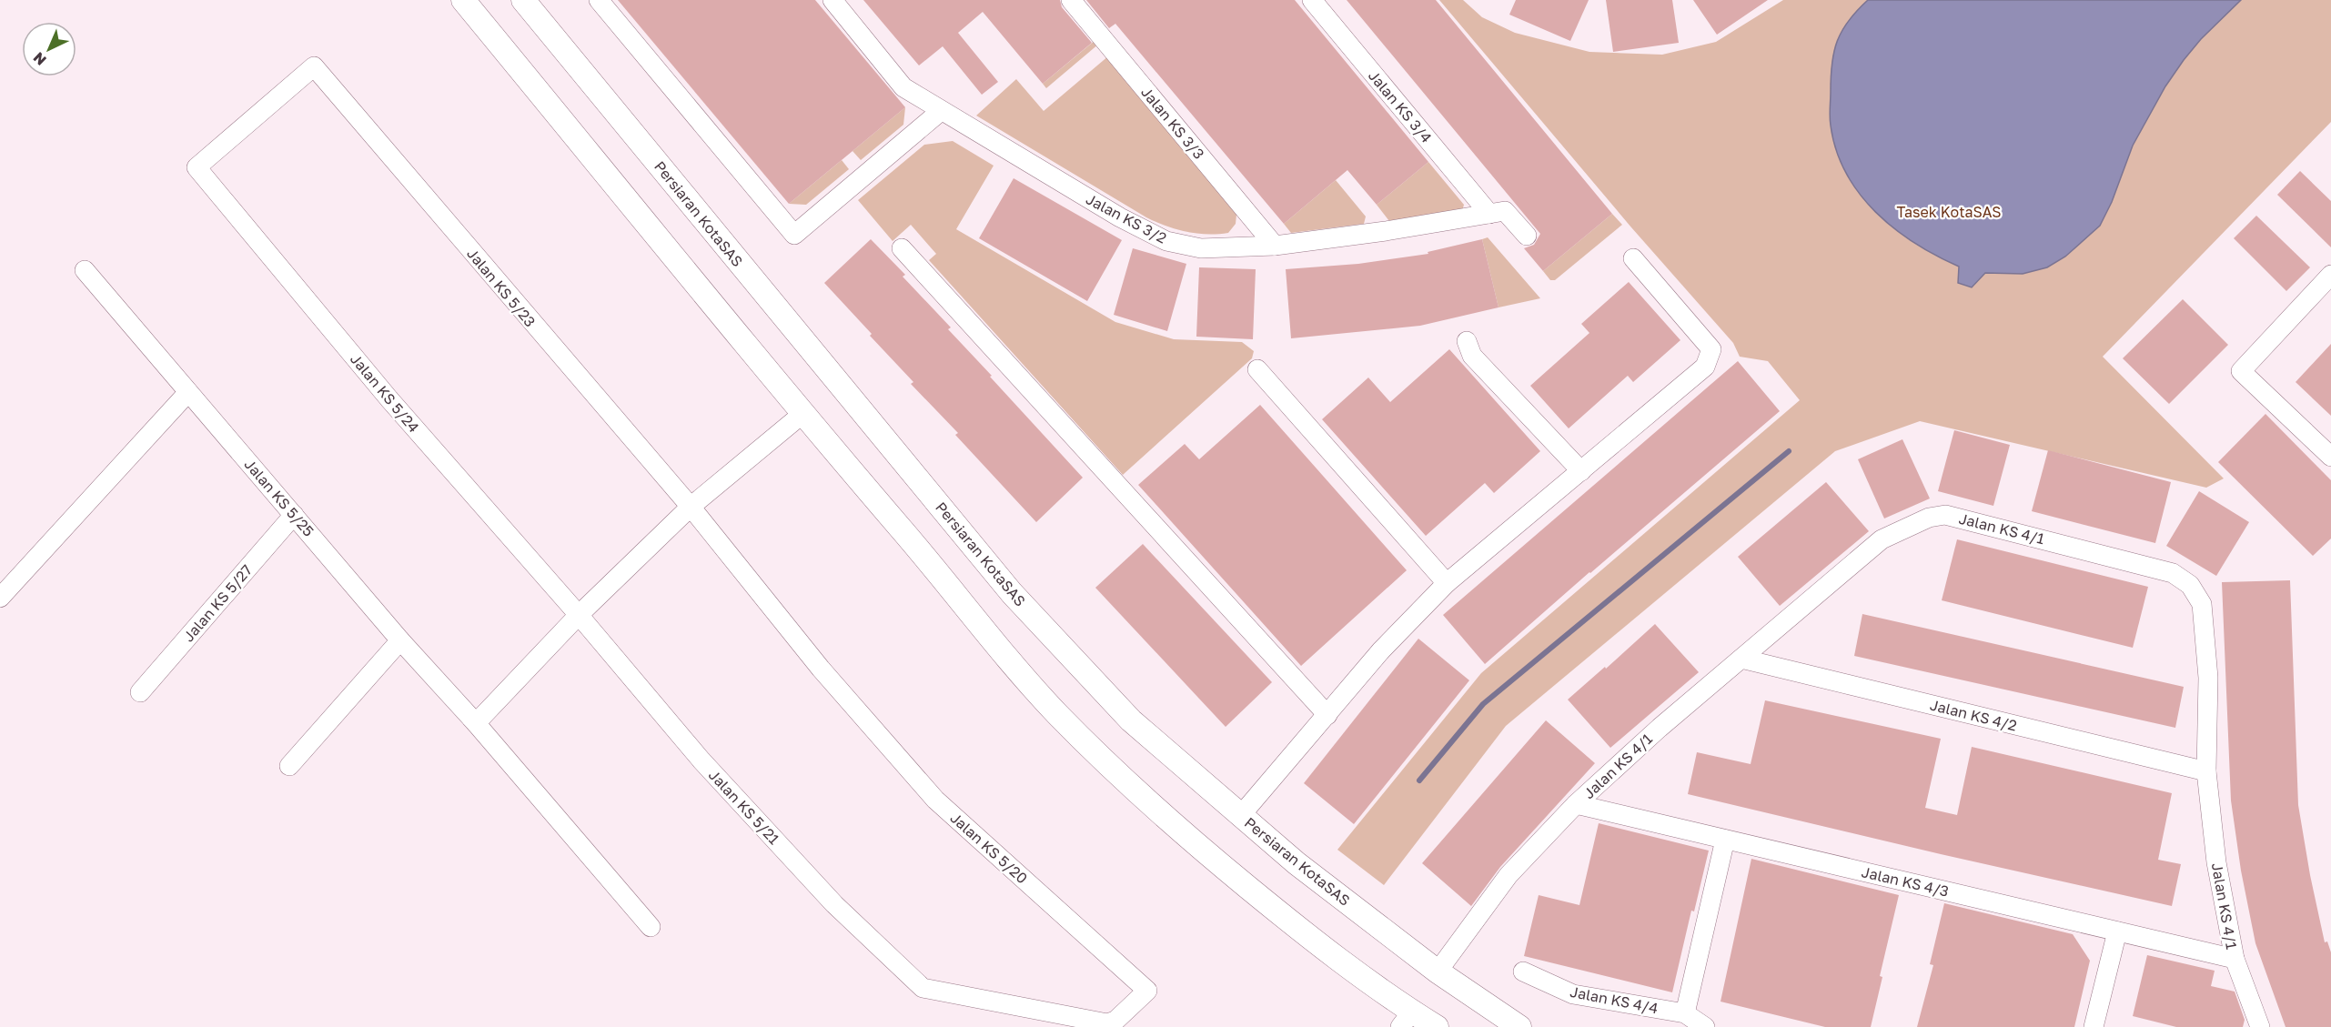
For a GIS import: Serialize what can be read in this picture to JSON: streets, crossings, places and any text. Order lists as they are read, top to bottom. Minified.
{"streets":{"street":["Jalan KS 3/4","Jalan KS 3/3","Persiaran KotaSAS","Jalan KS 3/2","Jalan KS 5/23","Jalan KS 5/24","Jalan KS 5/25","Jalan KS 4/1","Jalan KS 5/27","Jalan KS 4/2","Jalan KS 5/21","Jalan KS 5/20","Jalan KS 4/3","Jalan KS 4/4"]},"crossings":[["Jalan KS 3/4","Jalan KS 3/2"],["Jalan KS 3/3","Jalan KS 3/2"],["Persiaran KotaSAS","Jalan KS 4/1"],["Jalan KS 5/23","Jalan KS 5/24"],["Jalan KS 5/23","Jalan KS 5/20"],["Jalan KS 5/24","Jalan KS 5/21"],["Jalan KS 5/25","Jalan KS 5/27"],["Jalan KS 4/1","Jalan KS 4/2"],["Jalan KS 4/1","Jalan KS 4/3"],["Jalan KS 5/21","Jalan KS 5/20"]],"parks":["Tasek KotaSAS"],"north":"bottom left"}
